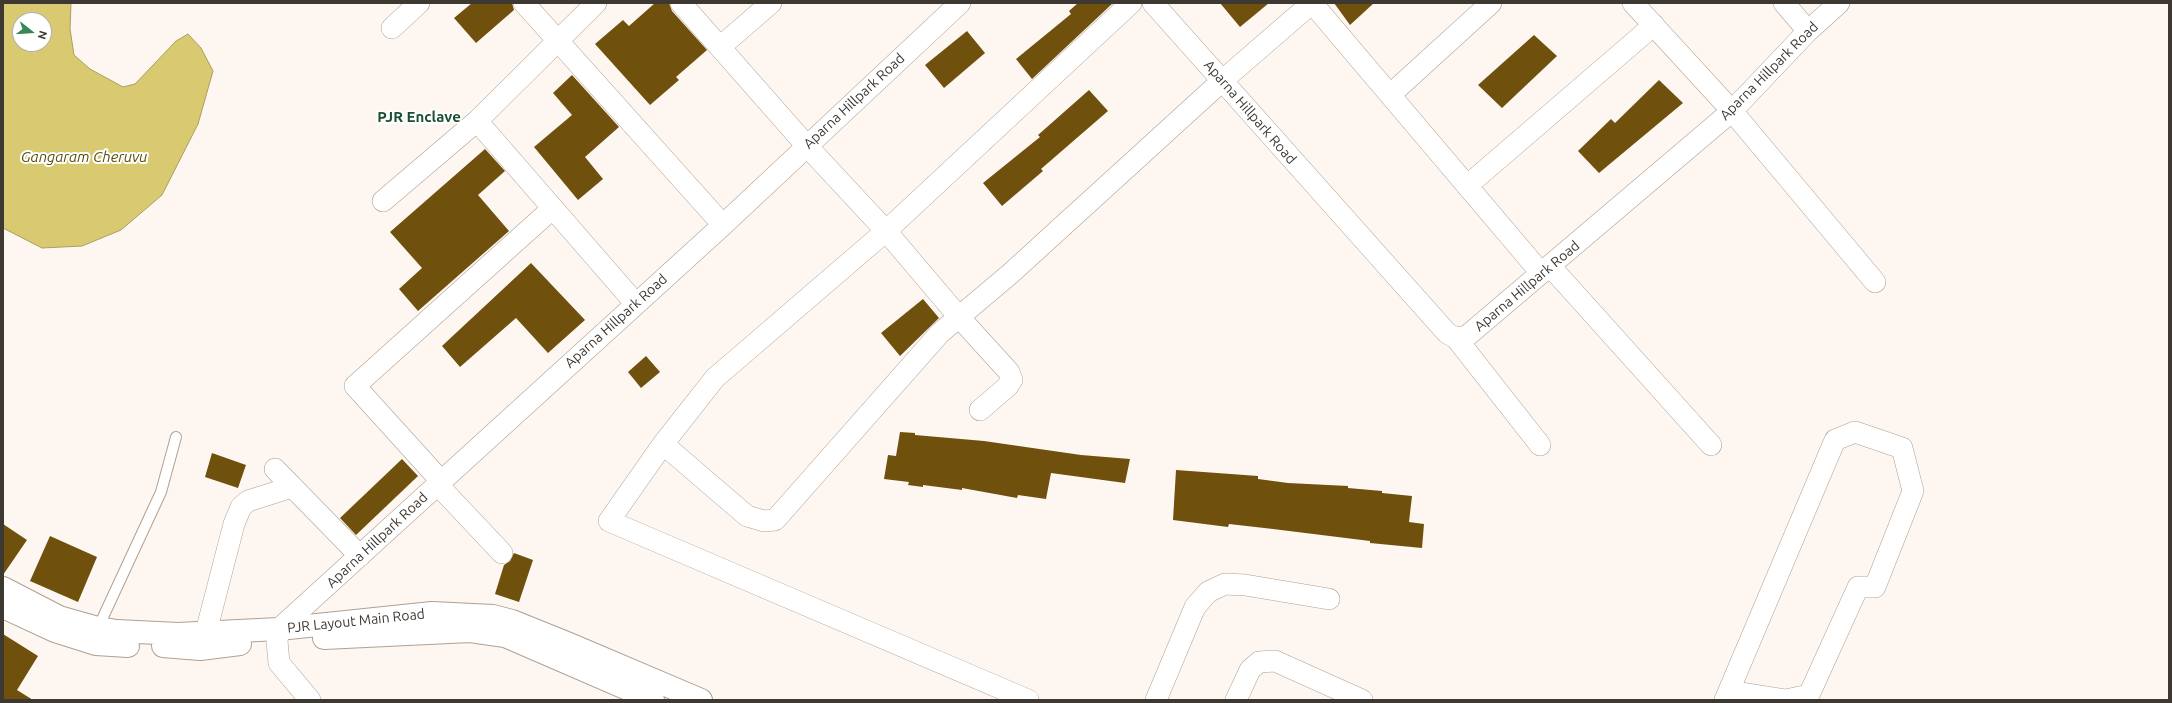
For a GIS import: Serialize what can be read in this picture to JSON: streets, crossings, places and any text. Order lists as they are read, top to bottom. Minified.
{"streets":{"street":["Aparna Hillpark Road","PJR Layout Main Road"]},"crossings":[["Aparna Hillpark Road","PJR Layout Main Road"]],"districts":["PJR Enclave"],"water":["Gangaram Cheruvu"],"north":"right"}
